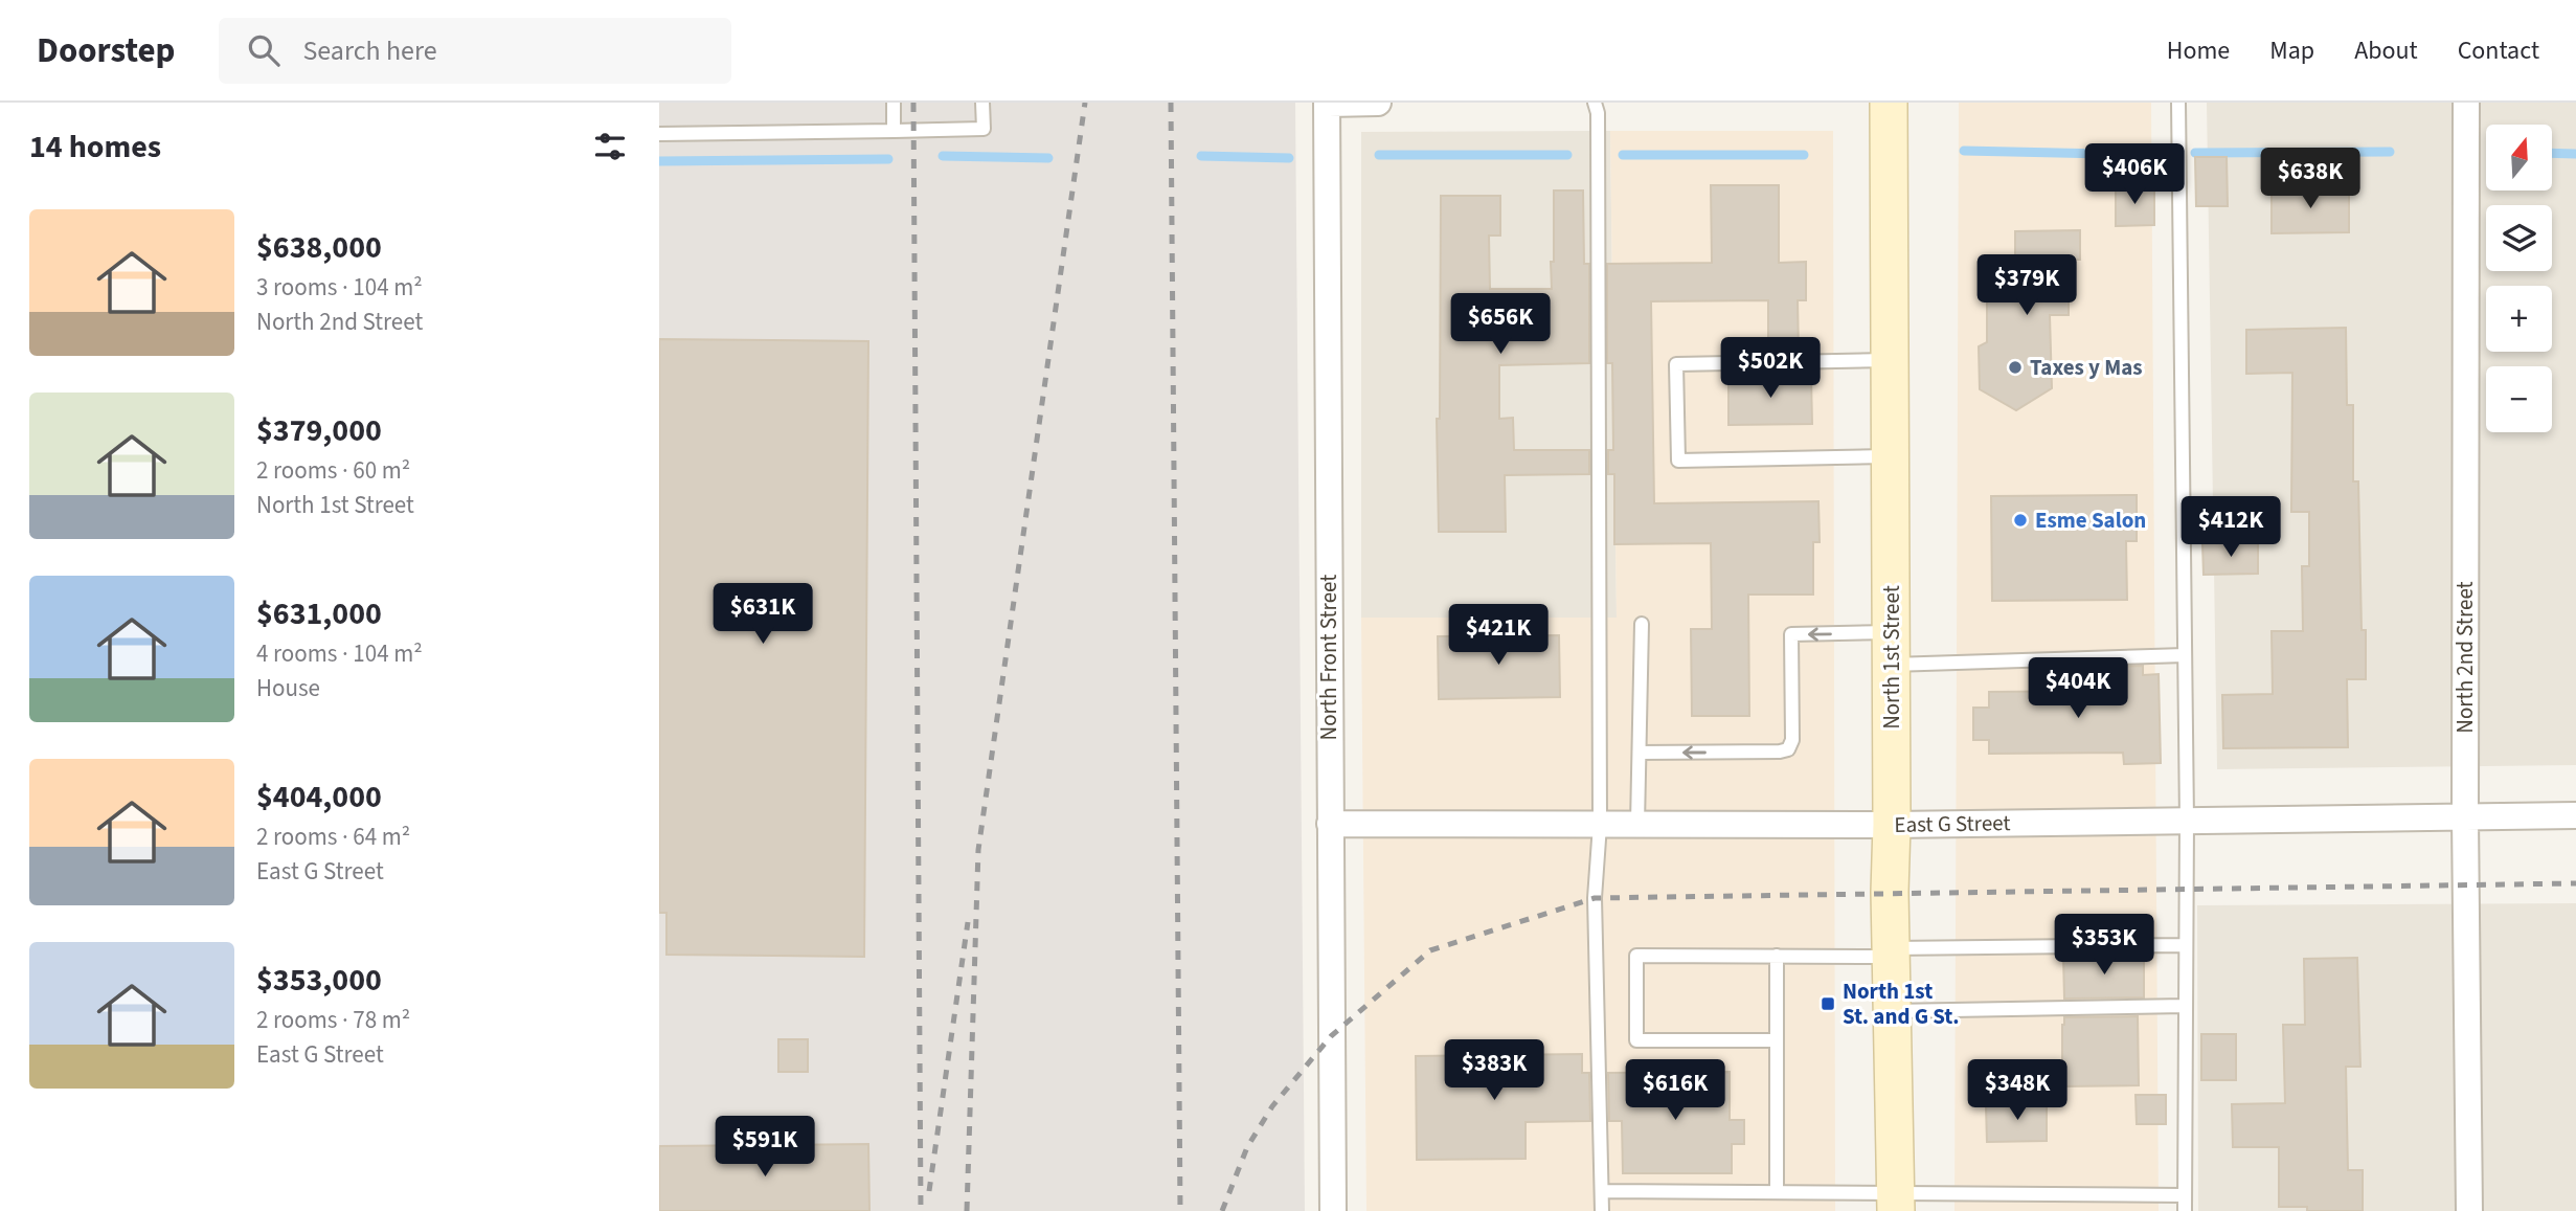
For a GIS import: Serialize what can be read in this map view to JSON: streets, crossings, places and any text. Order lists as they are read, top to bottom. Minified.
{"streets":{"main road":["North 1st Street"],"street":["North Front Street","North 2nd Street","East G Street"]},"crossings":[["North Front Street","East G Street"],["North 1st Street","East G Street"],["North 2nd Street","East G Street"]],"places":{"other":["Taxes y Mas","Esme Salon"],"transit":["North 1st St. and G St."]},"north":"top","page":{"header":"Doorstep","search":"Search here","nav":["Home","Map","About","Contact"],"heading":"14 homes","map_buttons":["+","−"],"price":["$406K","$638K","$379K","$656K","$502K","$412K","$631K","$421K","$404K","$353K","$383K","$616K","$348K","$591K"],"list":[{"name":"$638,000","note":"3 rooms · 104 m² · North 2nd Street"},{"name":"$379,000","note":"2 rooms · 60 m² · North 1st Street"},{"name":"$631,000","note":"4 rooms · 104 m² · House"},{"name":"$404,000","note":"2 rooms · 64 m² · East G Street"},{"name":"$353,000","note":"2 rooms · 78 m² · East G Street"}]}}
